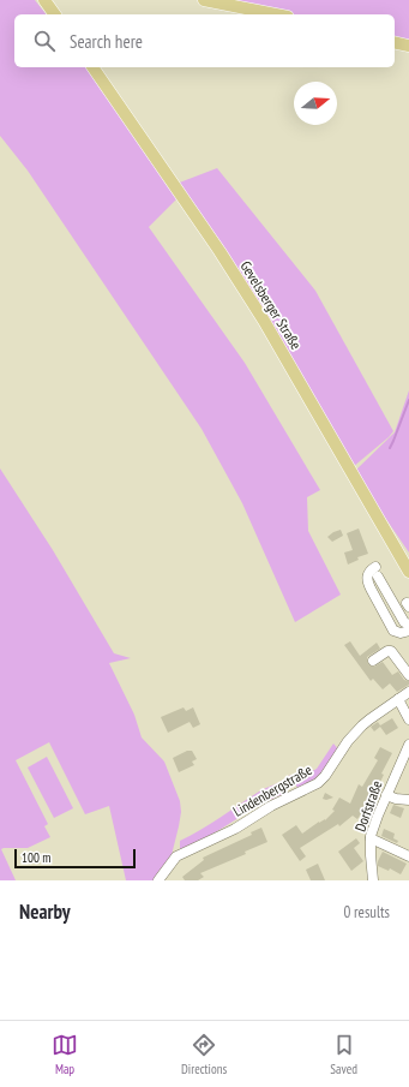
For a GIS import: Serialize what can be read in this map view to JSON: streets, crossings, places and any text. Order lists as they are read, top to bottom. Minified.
{"streets":{"main road":["Gevelsberger Straße"],"street":["Lindenbergstraße","Dorfstraße"]},"scale_bar":"100 m","north":"right","page":{"search":"Search here","scale":"100 m","heading":["Nearby","0 results"],"nav":["Map","Directions","Saved"]}}
